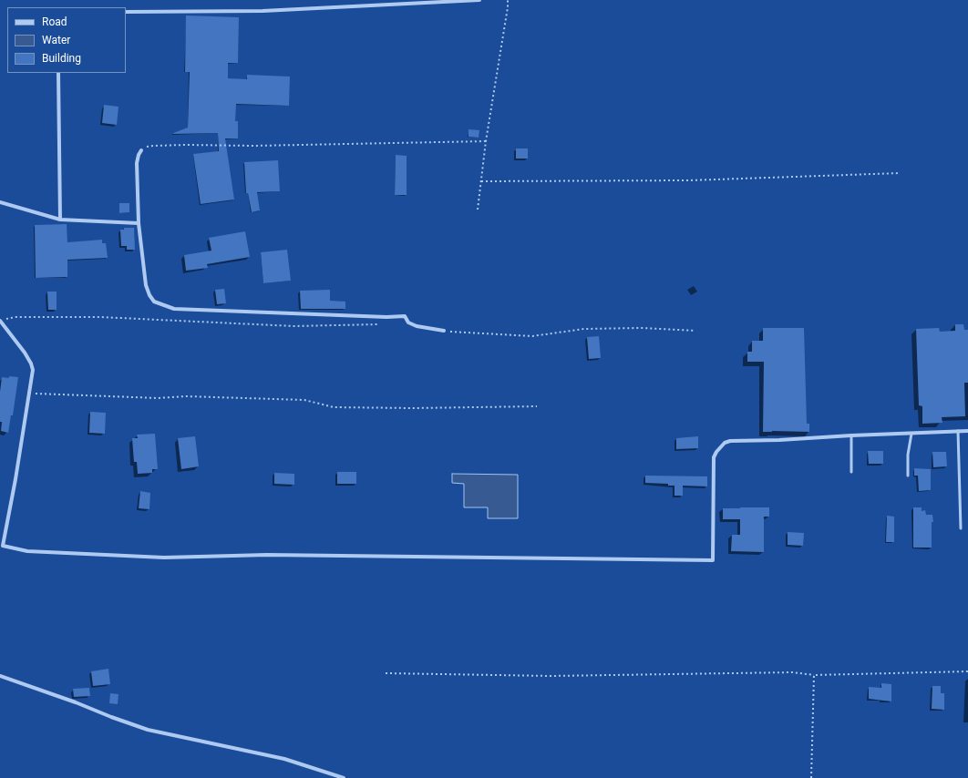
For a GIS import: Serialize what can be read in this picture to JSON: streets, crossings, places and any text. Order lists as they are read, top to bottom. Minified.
{"legend":["Road","Water","Building"]}
